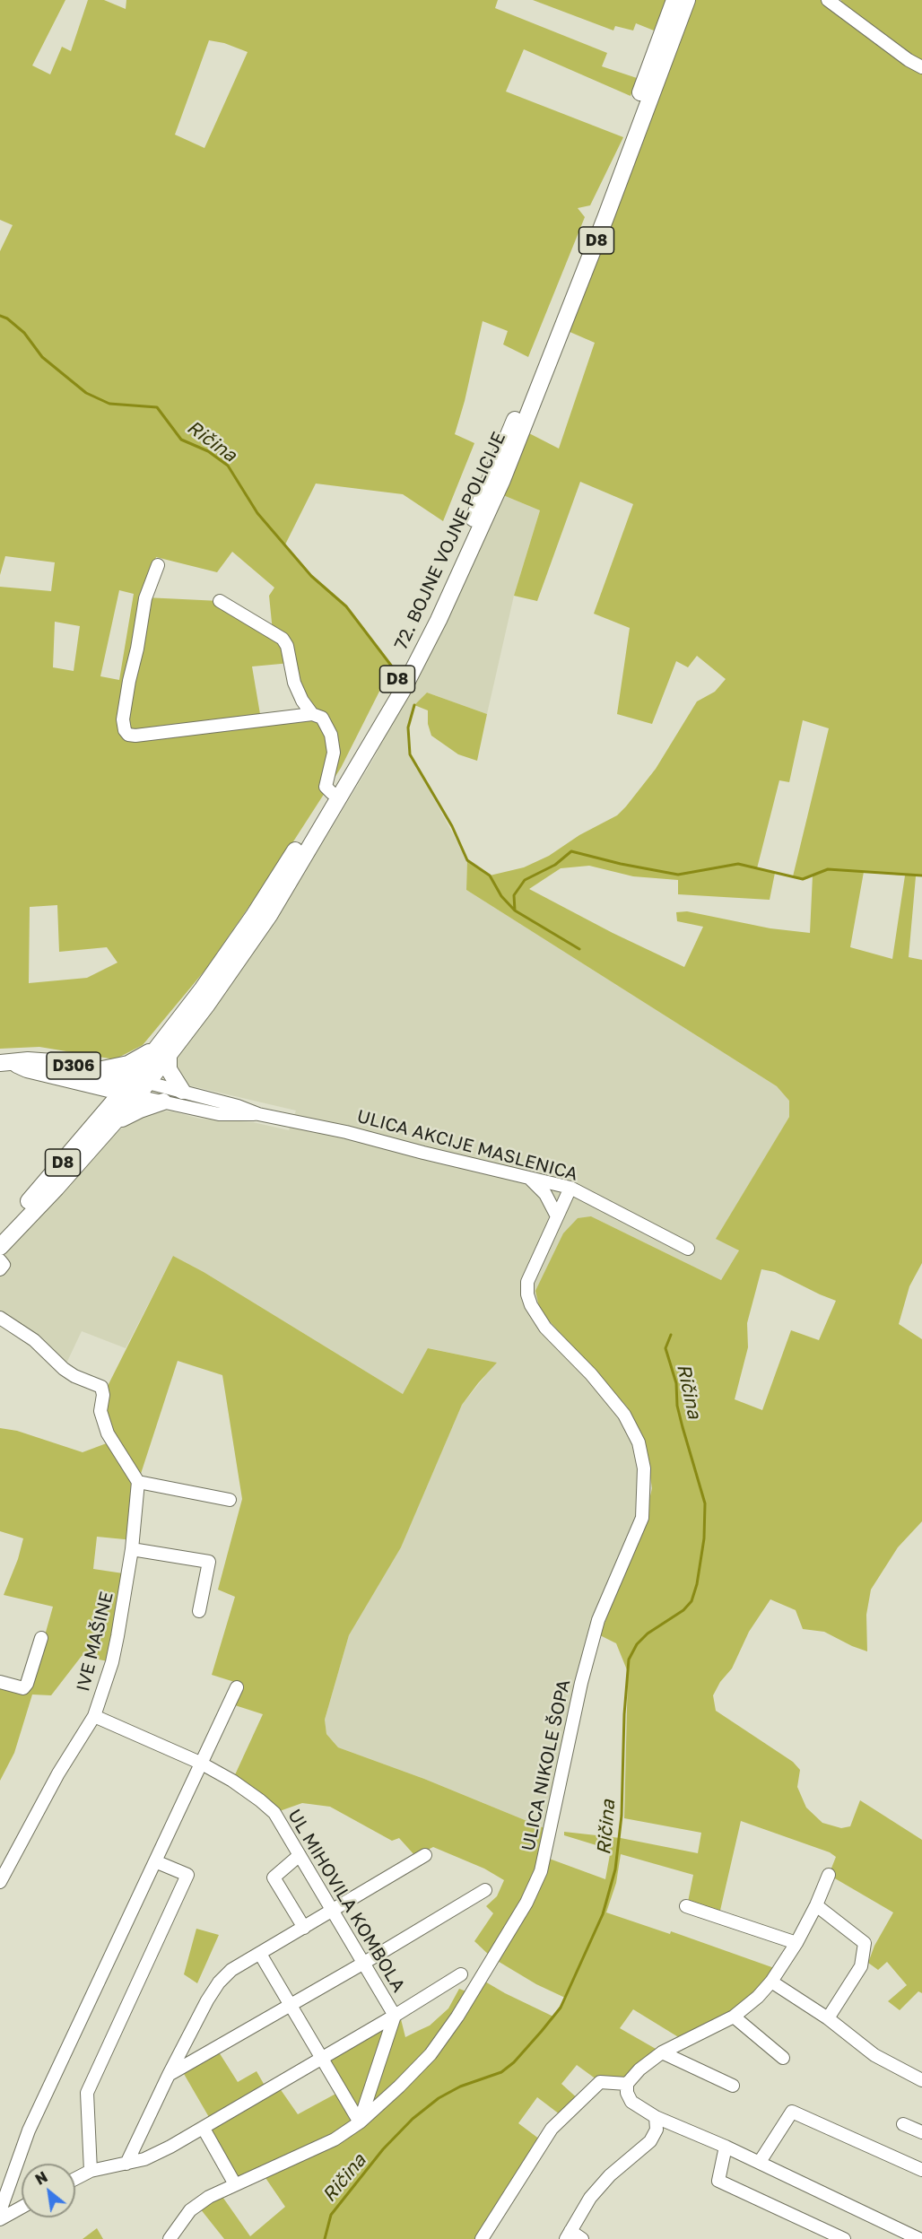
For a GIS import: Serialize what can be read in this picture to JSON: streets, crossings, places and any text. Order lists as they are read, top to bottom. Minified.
{"streets":{"main road":["D8","72. BOJNE VOJNE POLICIJE","D306"],"street":["ULICA AKCIJE MASLENICA","IVE MAŠINE","ULICA NIKOLE ŠOPA","UL MIHOVILA KOMBOLA"]},"crossings":[["D8","72. BOJNE VOJNE POLICIJE"],["D8","D306"],["D8","ULICA AKCIJE MASLENICA"],["72. BOJNE VOJNE POLICIJE","D306"],["72. BOJNE VOJNE POLICIJE","ULICA AKCIJE MASLENICA"],["D306","ULICA AKCIJE MASLENICA"],["ULICA AKCIJE MASLENICA","ULICA NIKOLE ŠOPA"],["IVE MAŠINE","UL MIHOVILA KOMBOLA"]],"water":["Ričina"],"north":"top left"}
